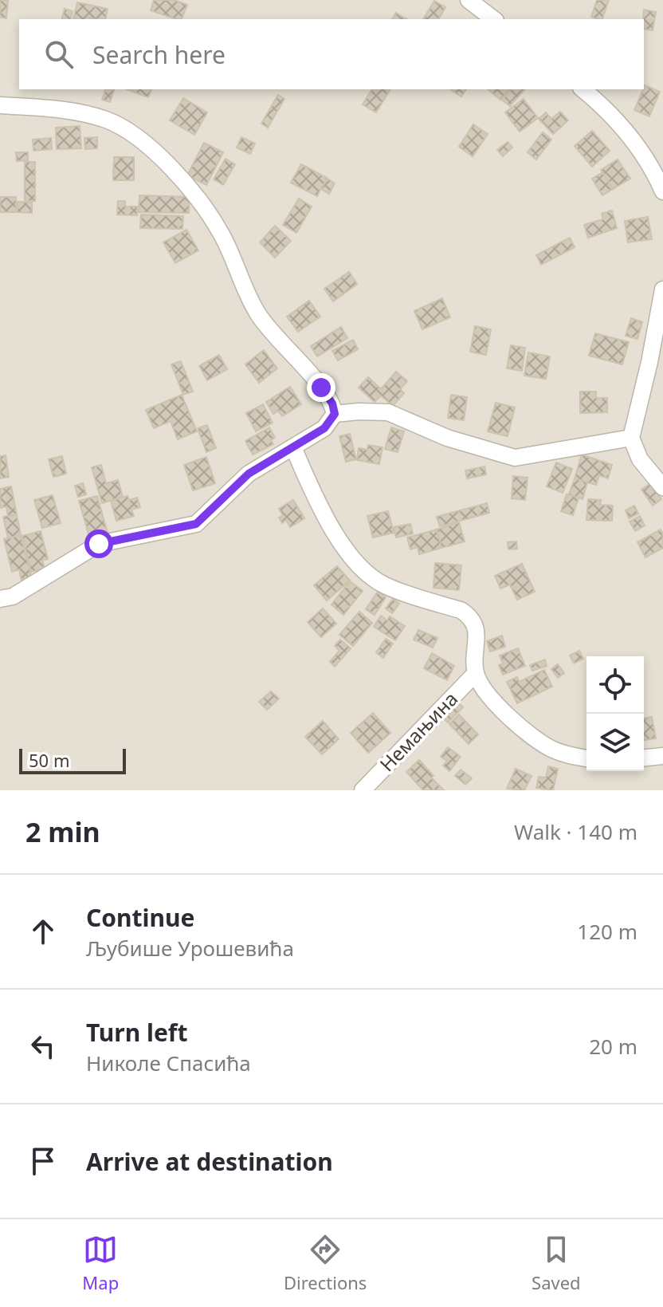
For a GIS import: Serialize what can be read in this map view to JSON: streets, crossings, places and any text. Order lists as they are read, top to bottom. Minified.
{"streets":{"street":["Немањина"]},"scale_bar":"50 m","page":{"search":"Search here","scale":"50 m","heading":["2 min","Walk · 140 m"],"list":[["Continue","Љубише Урошевића","120 m"],["Turn left","Николе Спасића","20 m"],"Arrive at destination"],"nav":["Map","Directions","Saved"]}}
